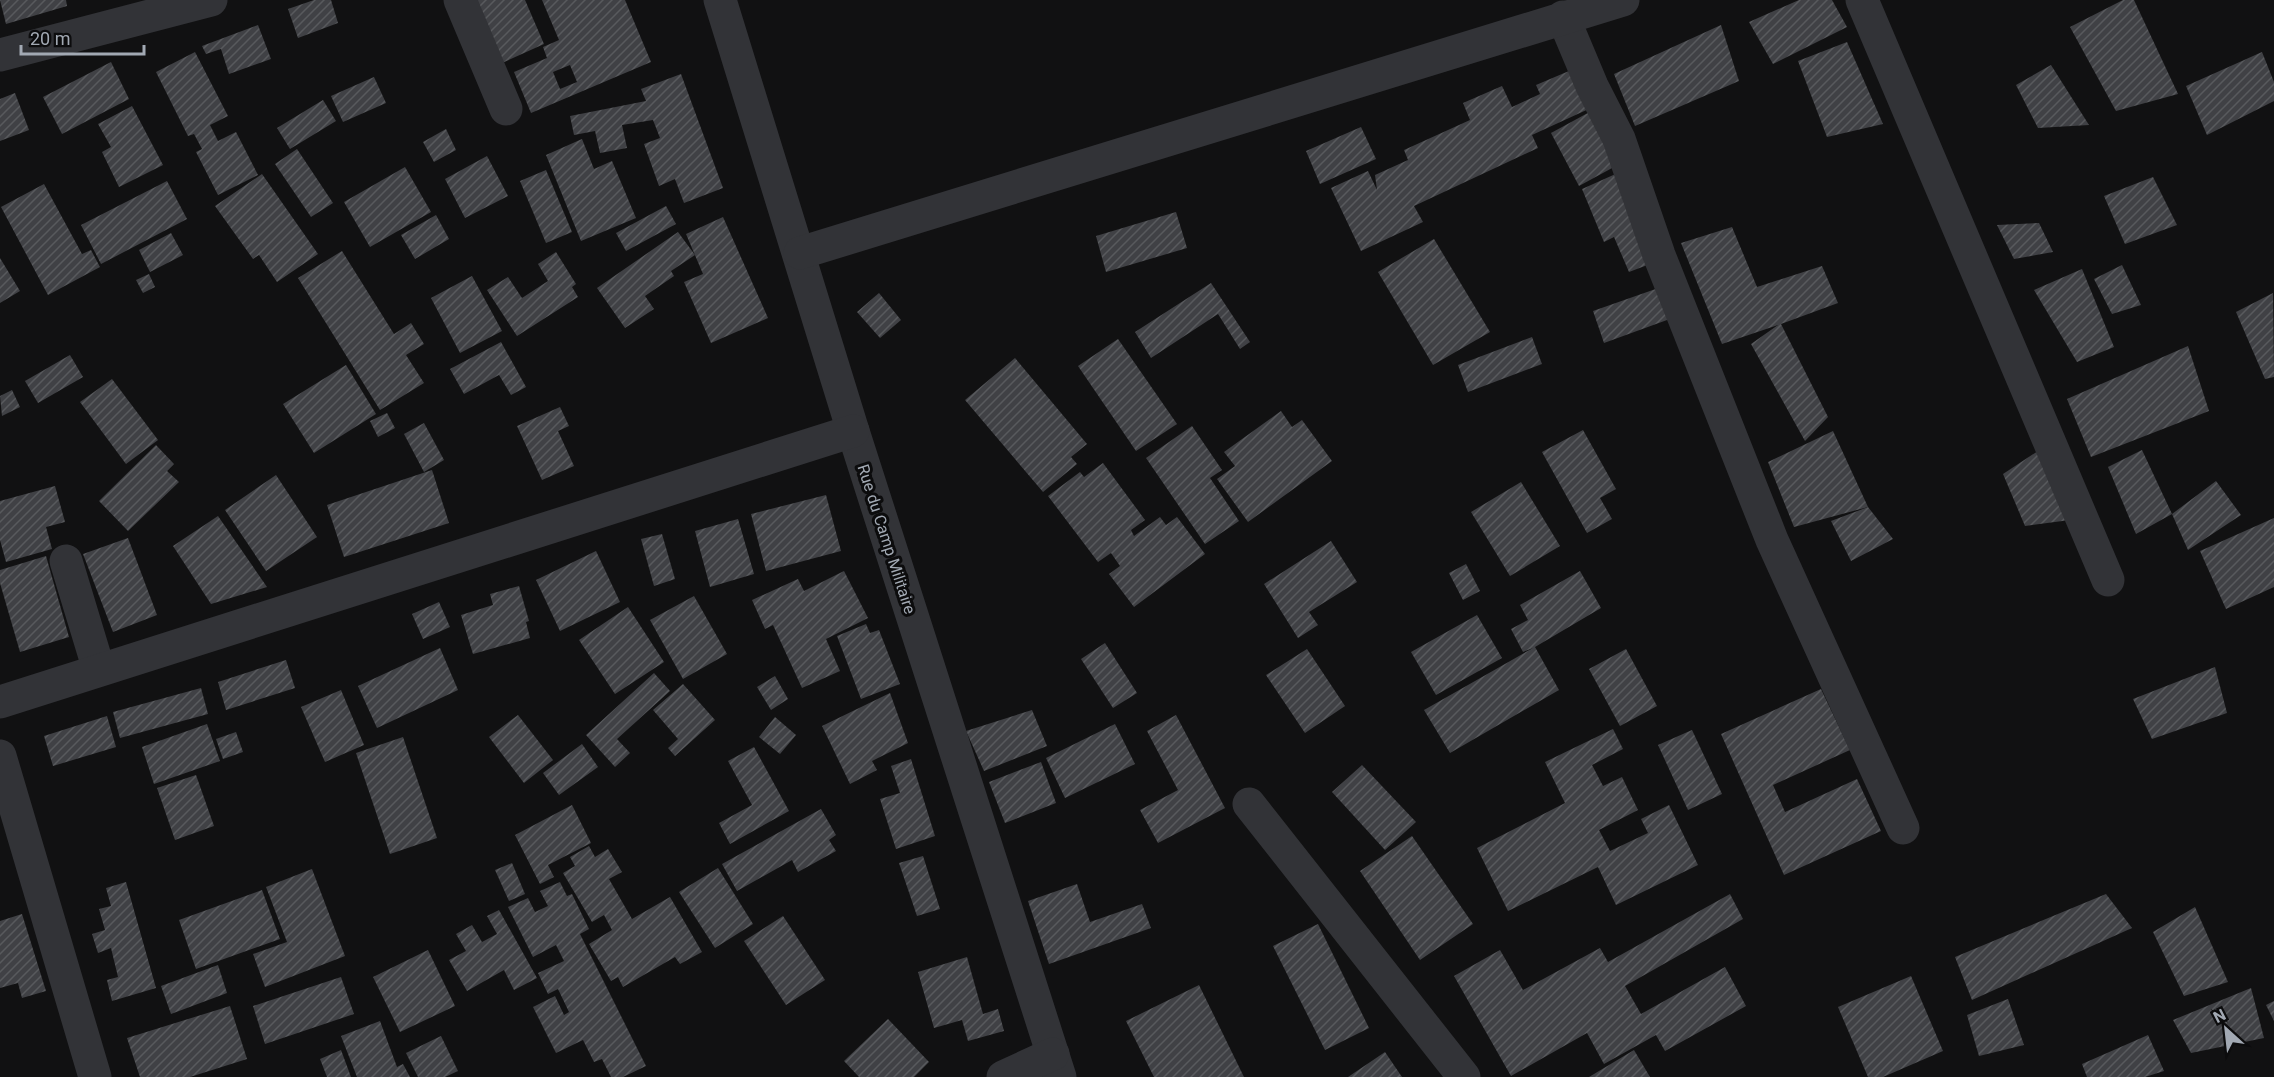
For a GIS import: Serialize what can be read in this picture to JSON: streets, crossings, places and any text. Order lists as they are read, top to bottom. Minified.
{"streets":{"street":["Rue du Camp Militaire"]},"scale_bar":"20 m","north":"top left"}
